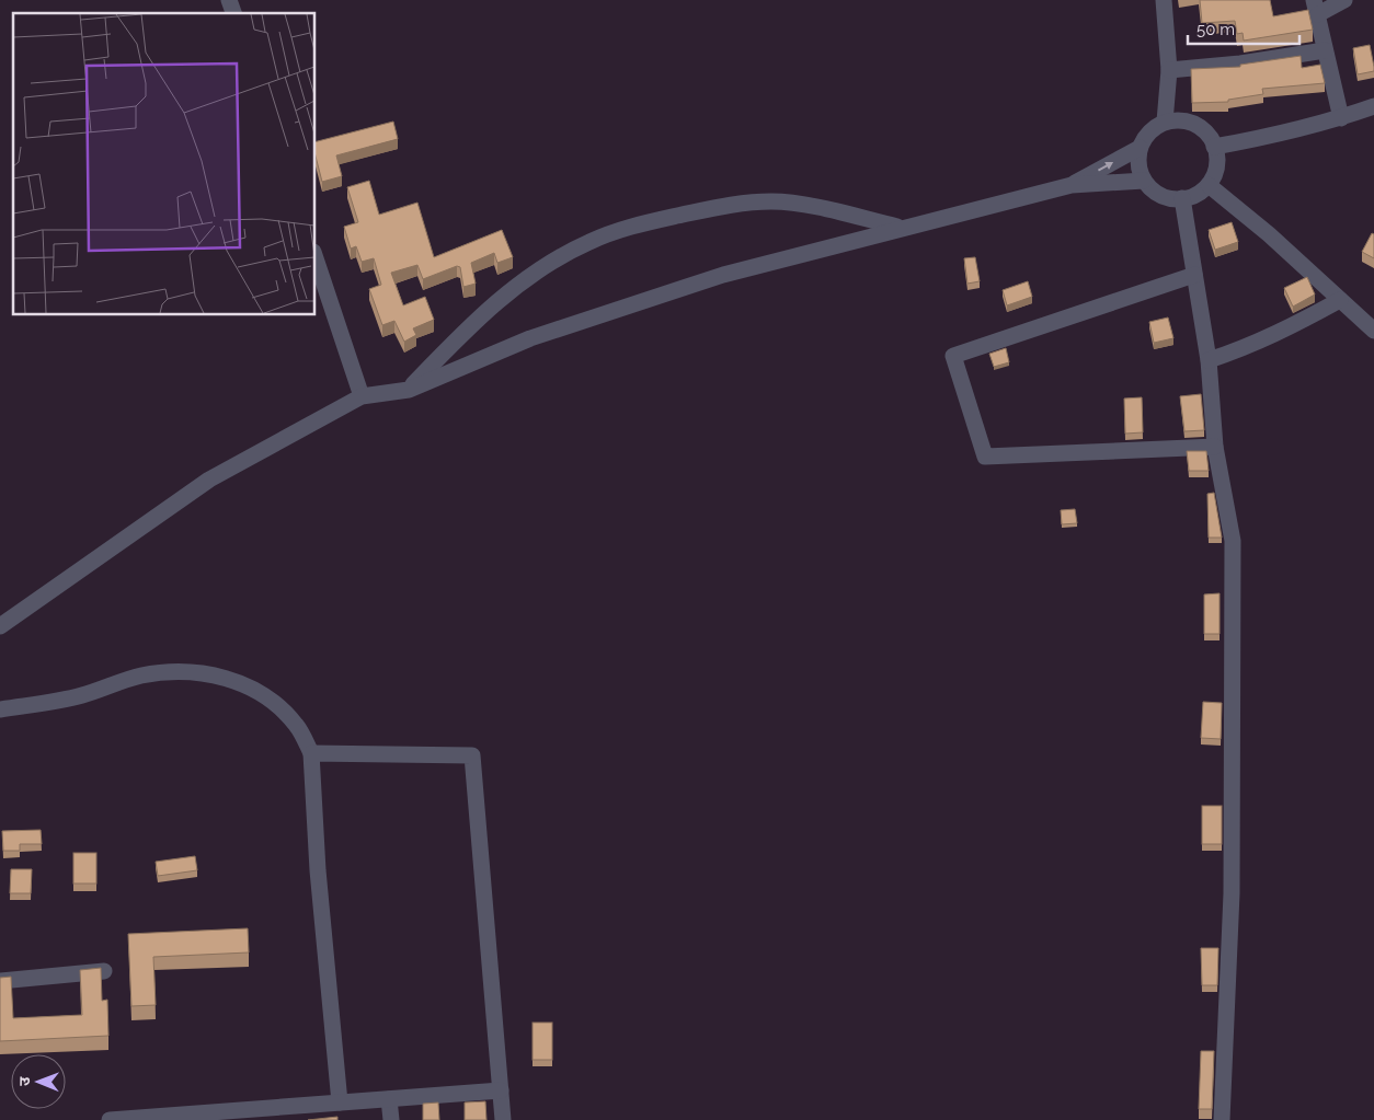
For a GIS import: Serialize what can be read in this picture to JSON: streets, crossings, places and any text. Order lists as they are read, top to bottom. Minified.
{"scale_bar":"50 m","north":"left"}
